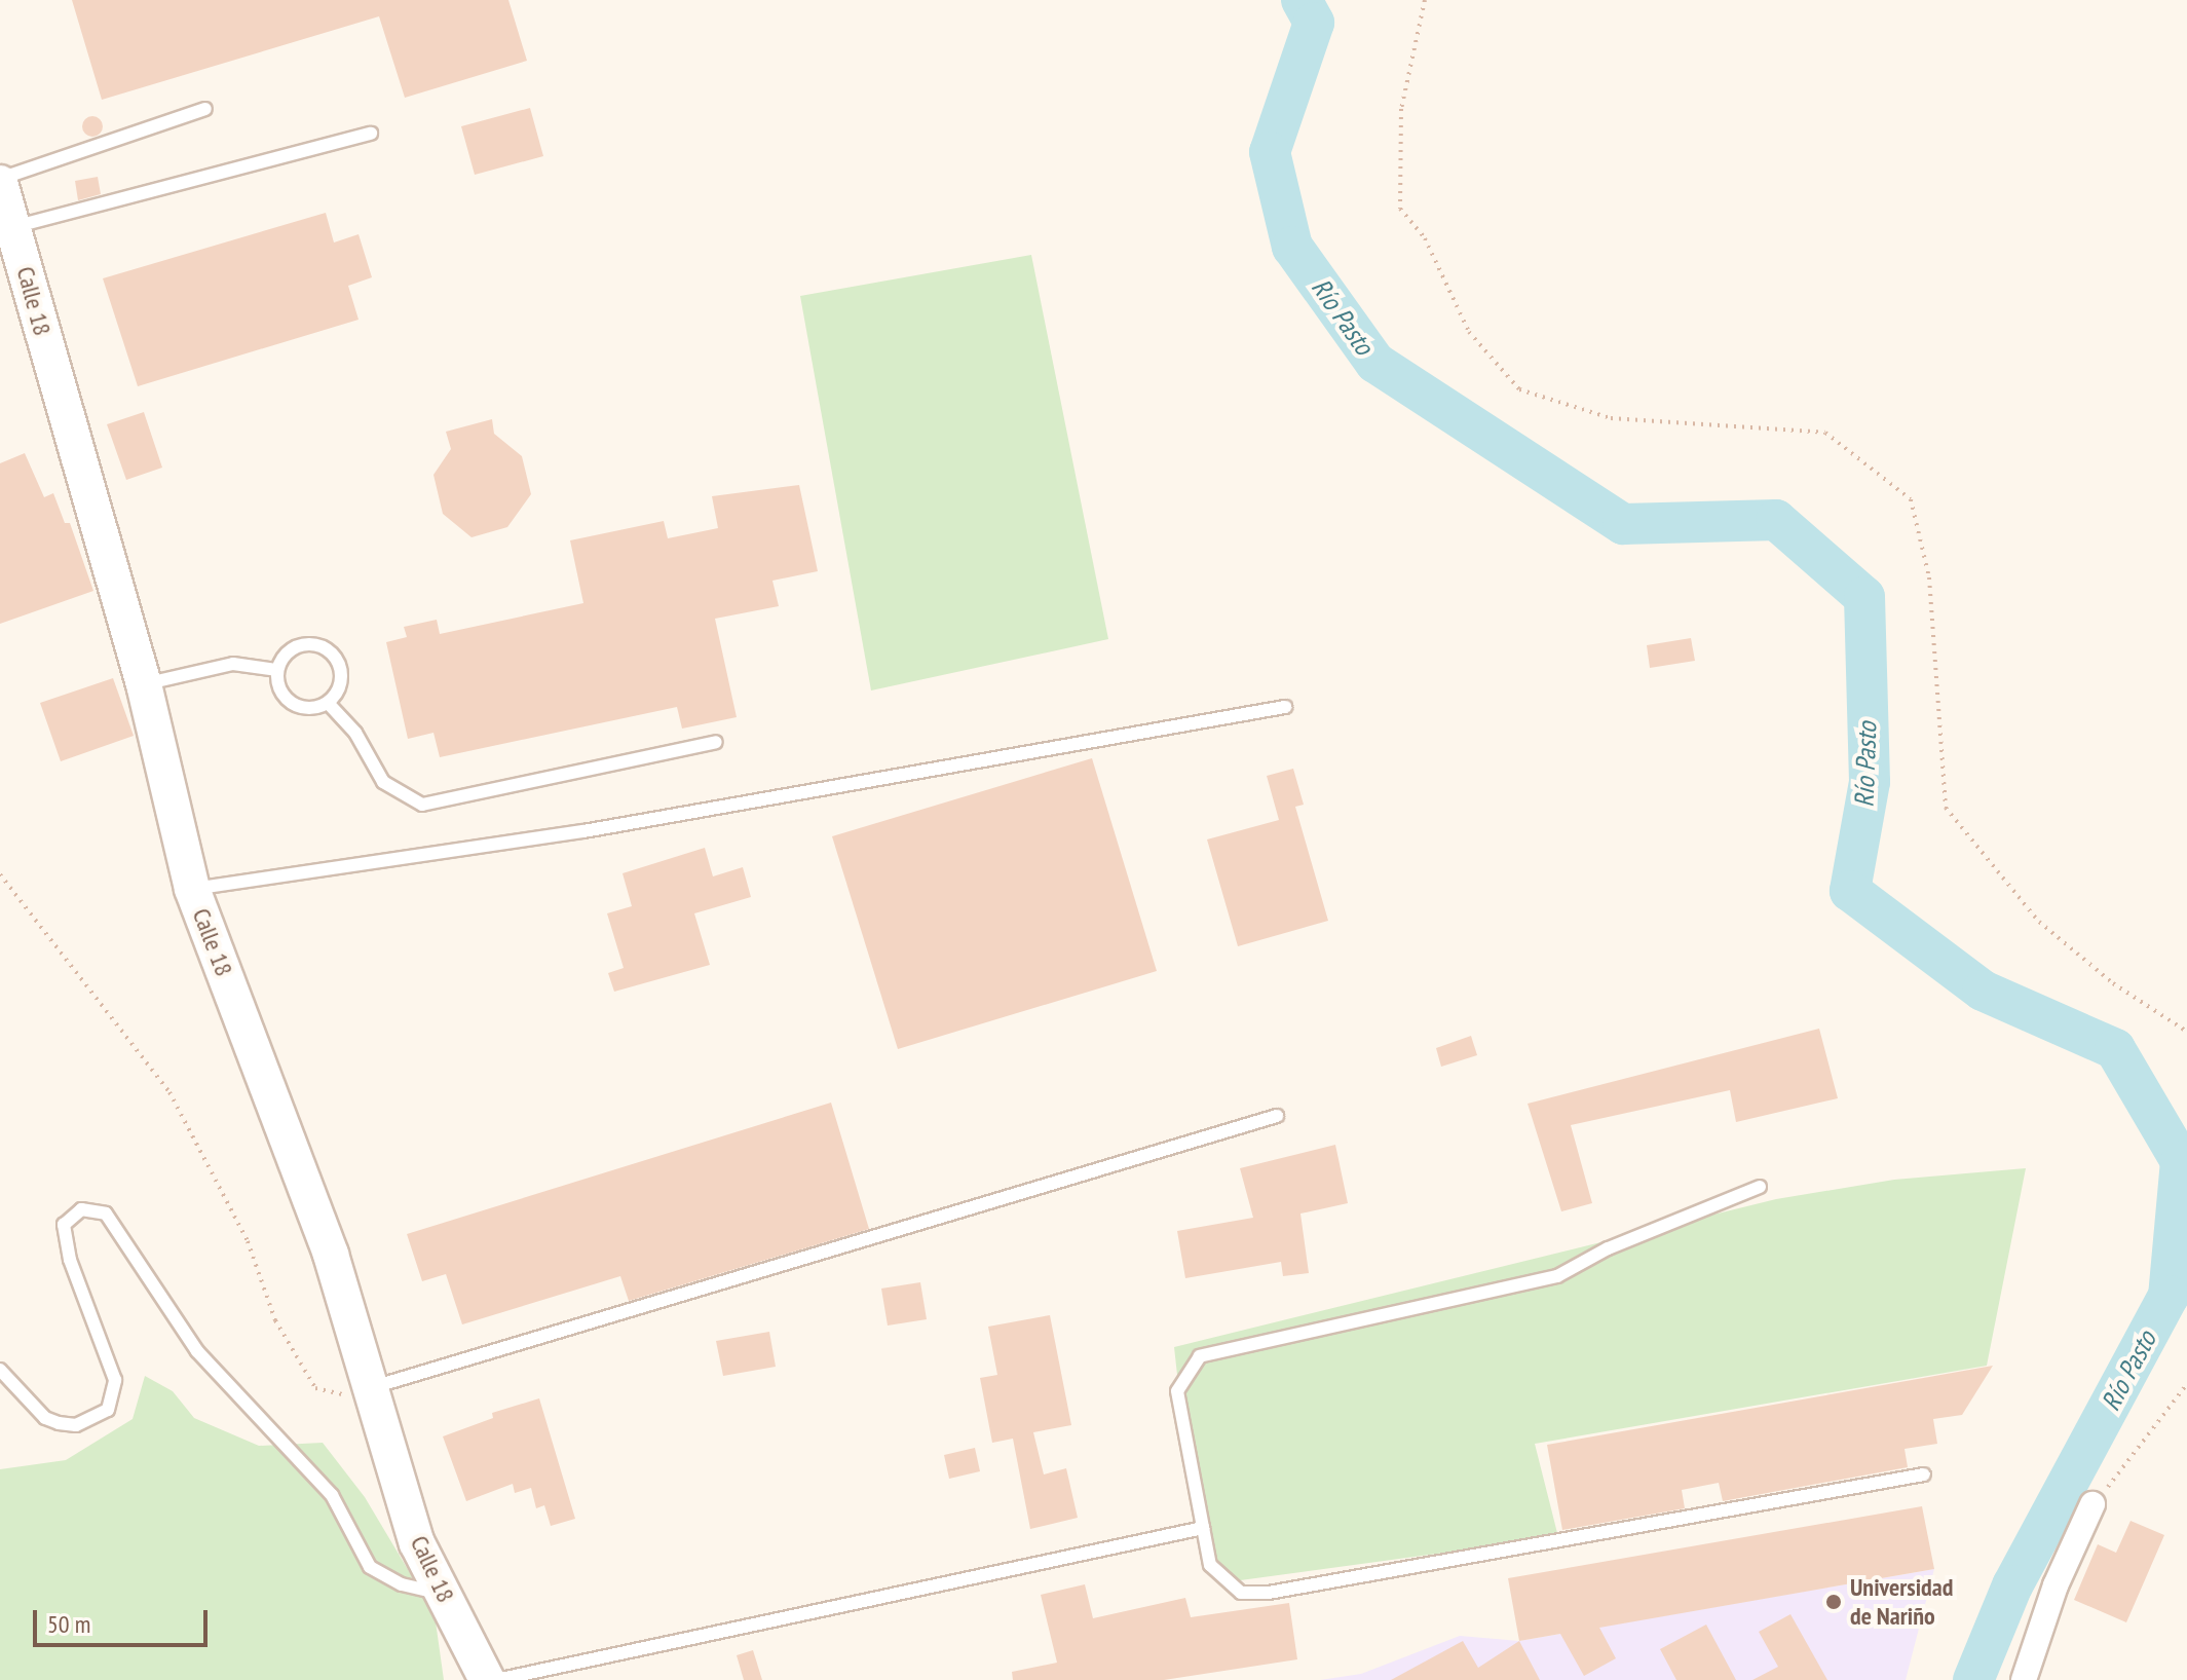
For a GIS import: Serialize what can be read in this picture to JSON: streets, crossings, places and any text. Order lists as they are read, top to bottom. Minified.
{"streets":{"main road":["Calle 18"]},"water":["Río Pasto"],"places":["Universidad de Nariño"],"scale_bar":"50 m"}
